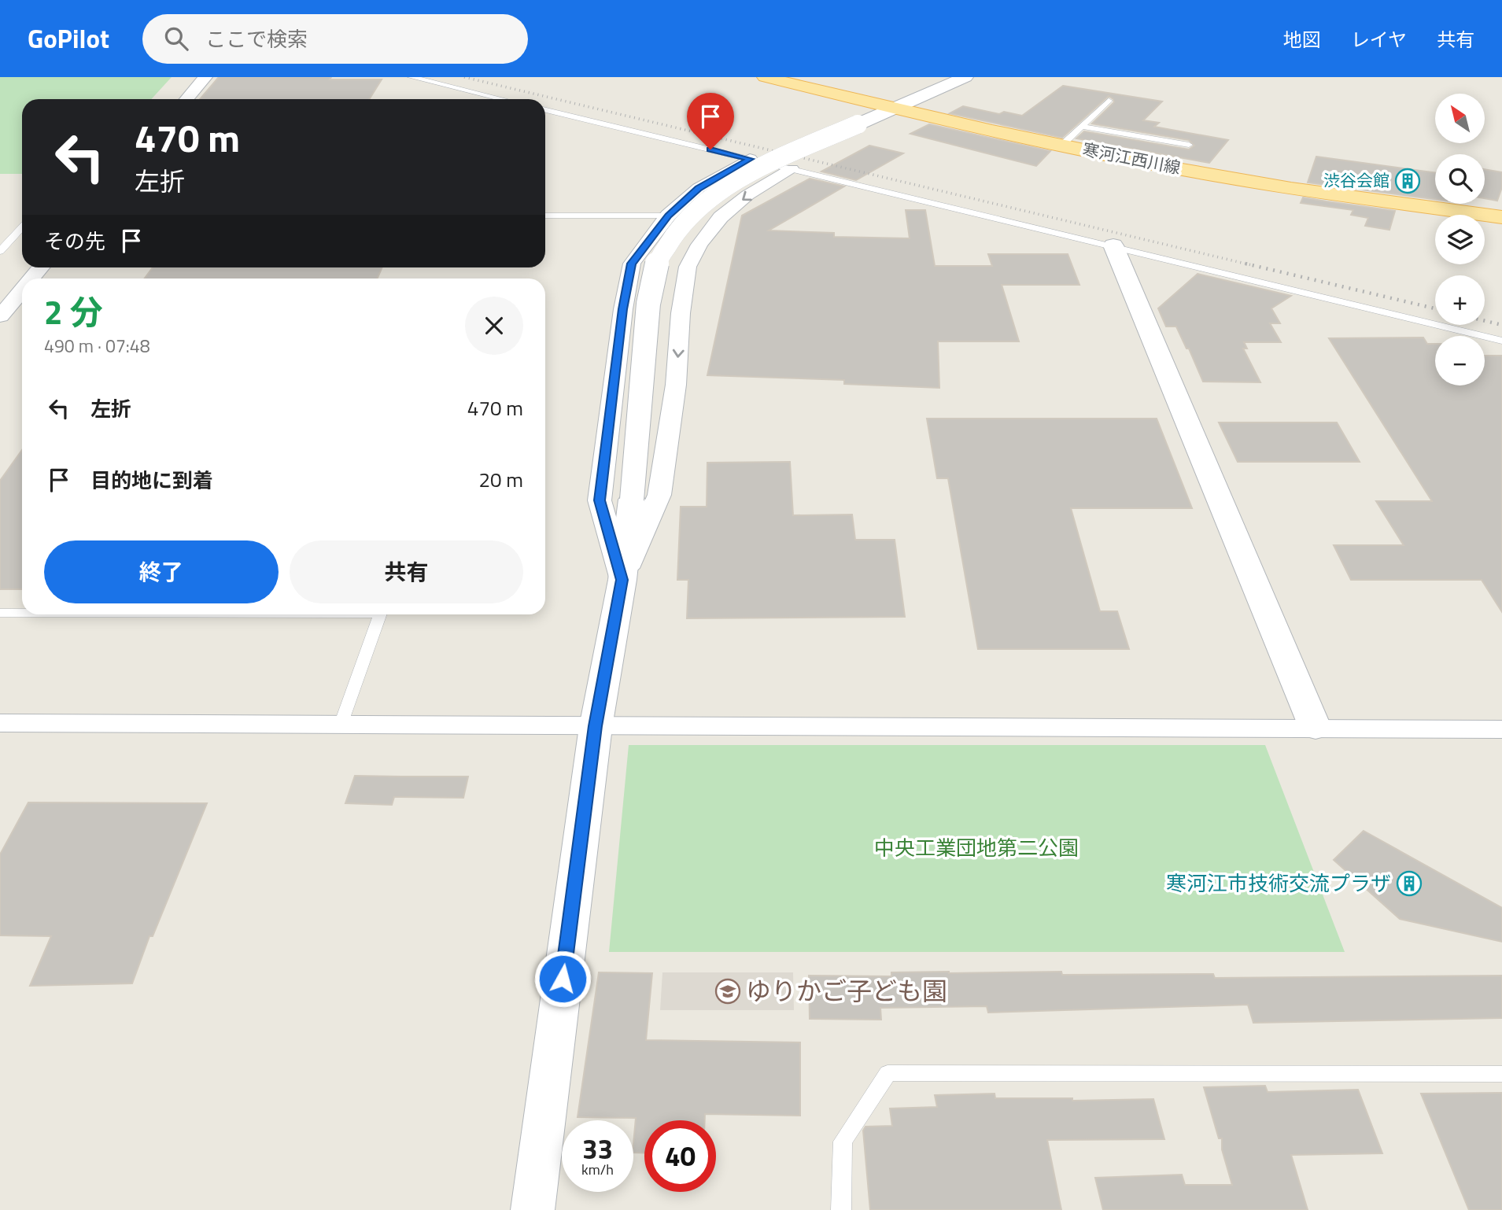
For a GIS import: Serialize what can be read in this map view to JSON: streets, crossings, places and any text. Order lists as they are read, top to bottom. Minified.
{"streets":{"main road":["寒河江西川線"]},"parks":["中央工業団地第二公園"],"places":{"building":["渋谷会館","寒河江市技術交流プラザ"],"school or university":["ゆりかご子ども園"]},"north":"top left","page":{"header":"GoPilot","search":"ここで検索","nav":["地図","レイヤ","共有"],"map_buttons":["+","−"],"turn":["470 m","左折"],"then":"その先","heading":["2 分","490 m · 07:48"],"list":[{"name":"左折","value":"470 m"},{"name":"目的地に到着","value":"20 m"}],"buttons":["終了","共有"],"speed":"33 km/h","limit":"40"}}
